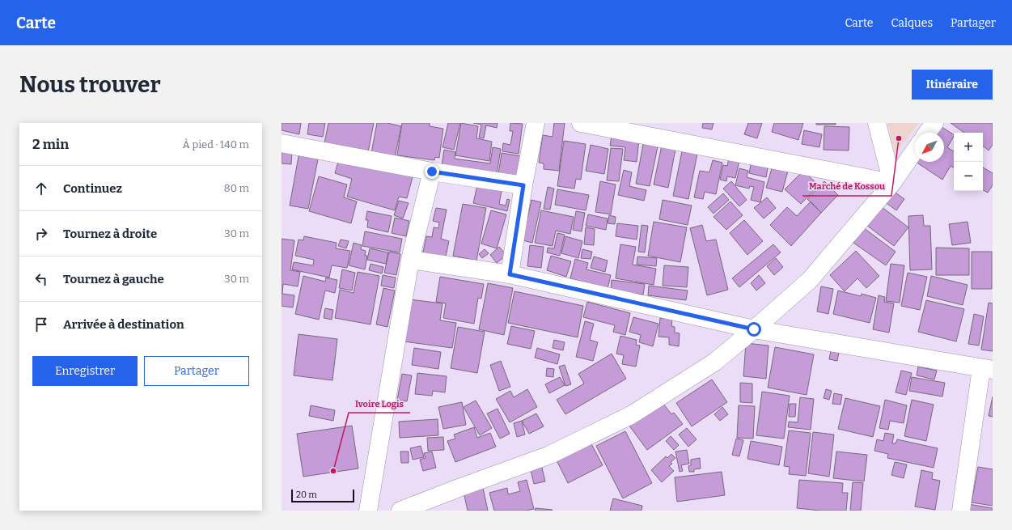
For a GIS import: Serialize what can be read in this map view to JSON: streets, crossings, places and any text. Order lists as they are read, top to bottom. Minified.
{"places":["Marché de Kossou","Ivoire Logis"],"scale_bar":"20 m","north":"bottom left","page":{"header":"Carte","nav":["Carte","Calques","Partager"],"buttons":["Itinéraire",["Enregistrer","Partager"]],"title":"Nous trouver","heading":["2 min","À pied · 140 m"],"map_buttons":["+","−"],"list":[["Continuez","80 m"],["Tournez à droite","30 m"],["Tournez à gauche","30 m"],"Arrivée à destination"],"scale":"20 m"}}
